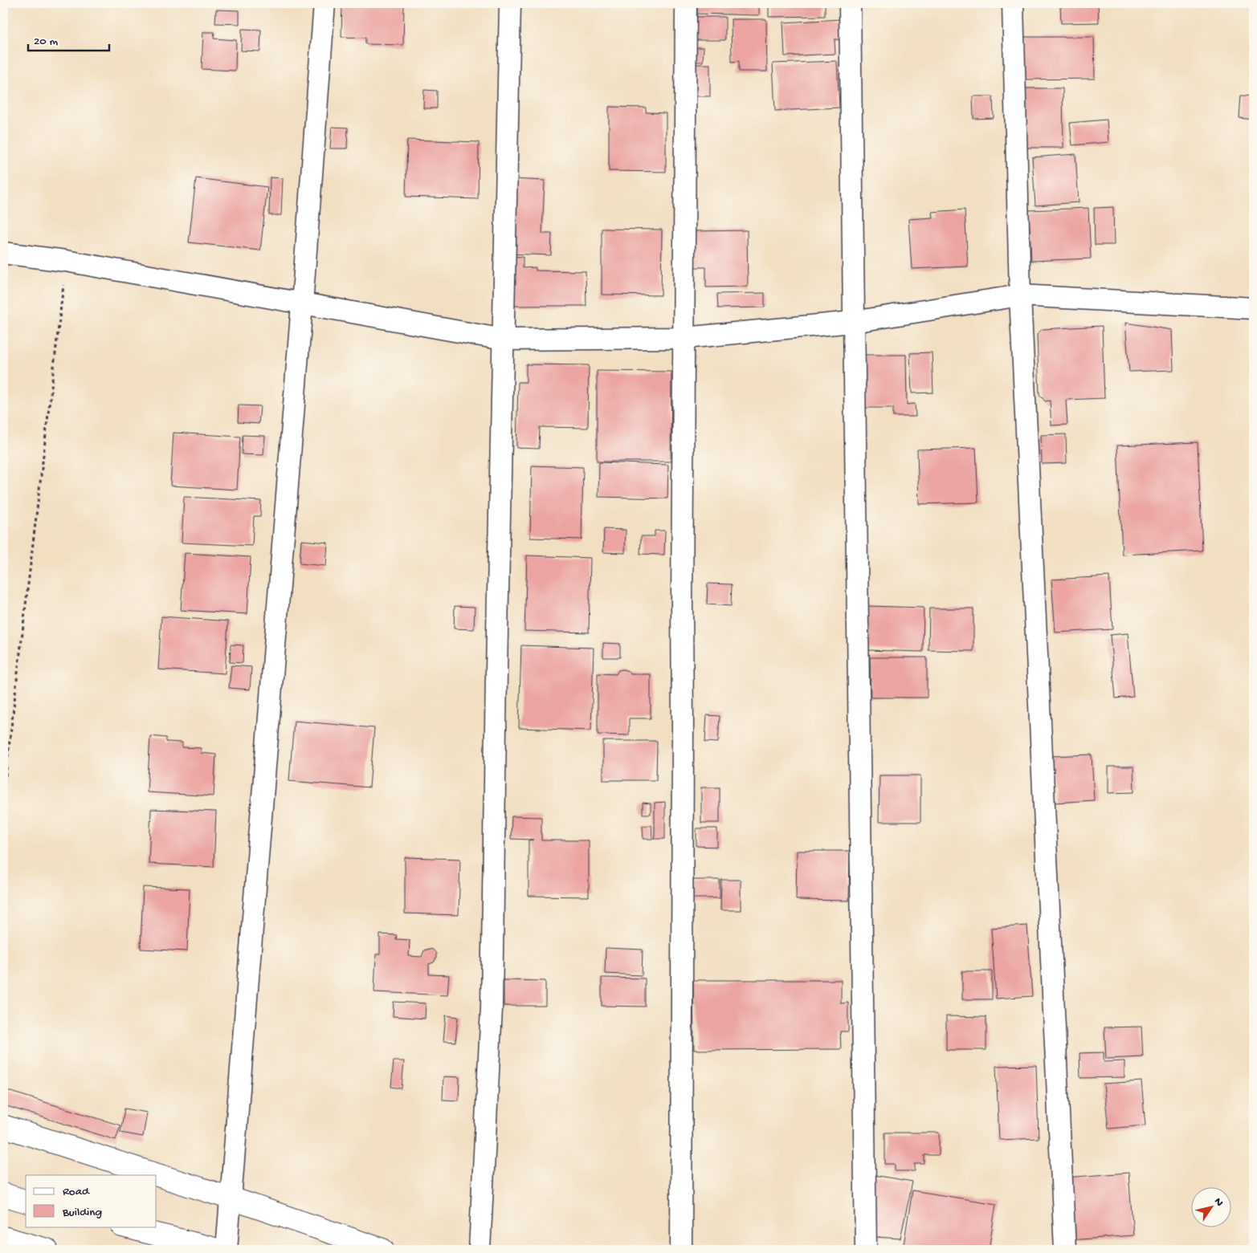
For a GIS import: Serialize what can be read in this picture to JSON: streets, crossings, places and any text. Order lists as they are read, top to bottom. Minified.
{"legend":["Road","Building"],"scale_bar":"20 m","north":"top right"}
